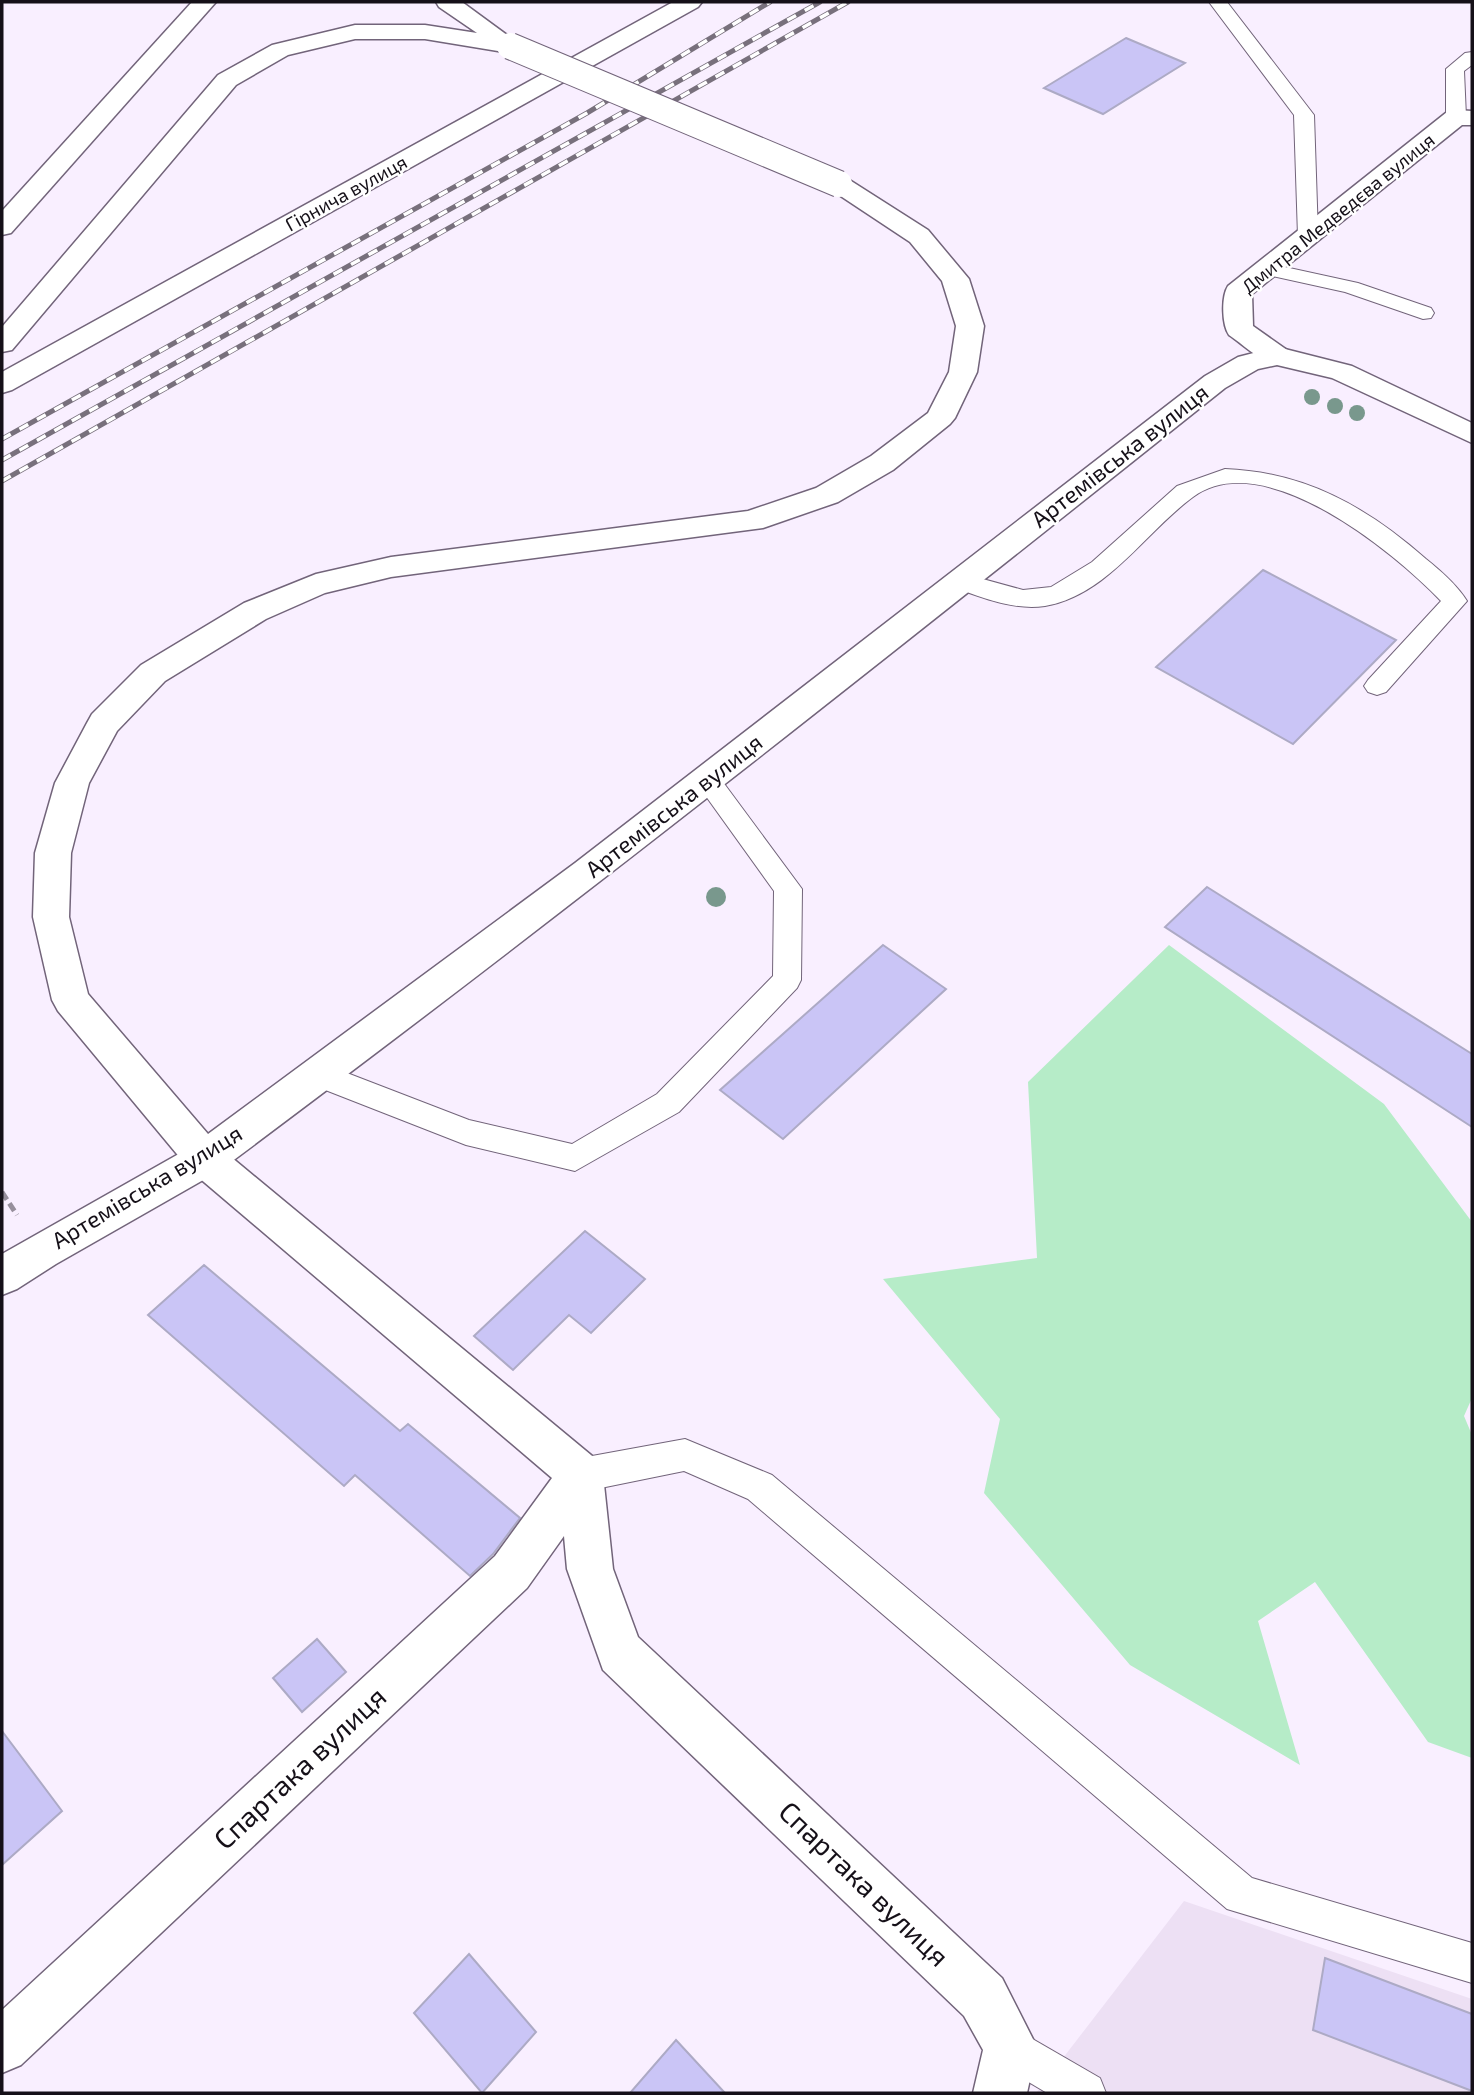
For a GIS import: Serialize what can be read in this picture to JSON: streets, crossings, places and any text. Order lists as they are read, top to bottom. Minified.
{"streets":{"main road":["Гірнича вулиця","Дмитра Медведєва вулиця","Артемівська вулиця","Спартака вулиця"]},"crossings":[["Дмитра Медведєва вулиця","Артемівська вулиця"]]}
